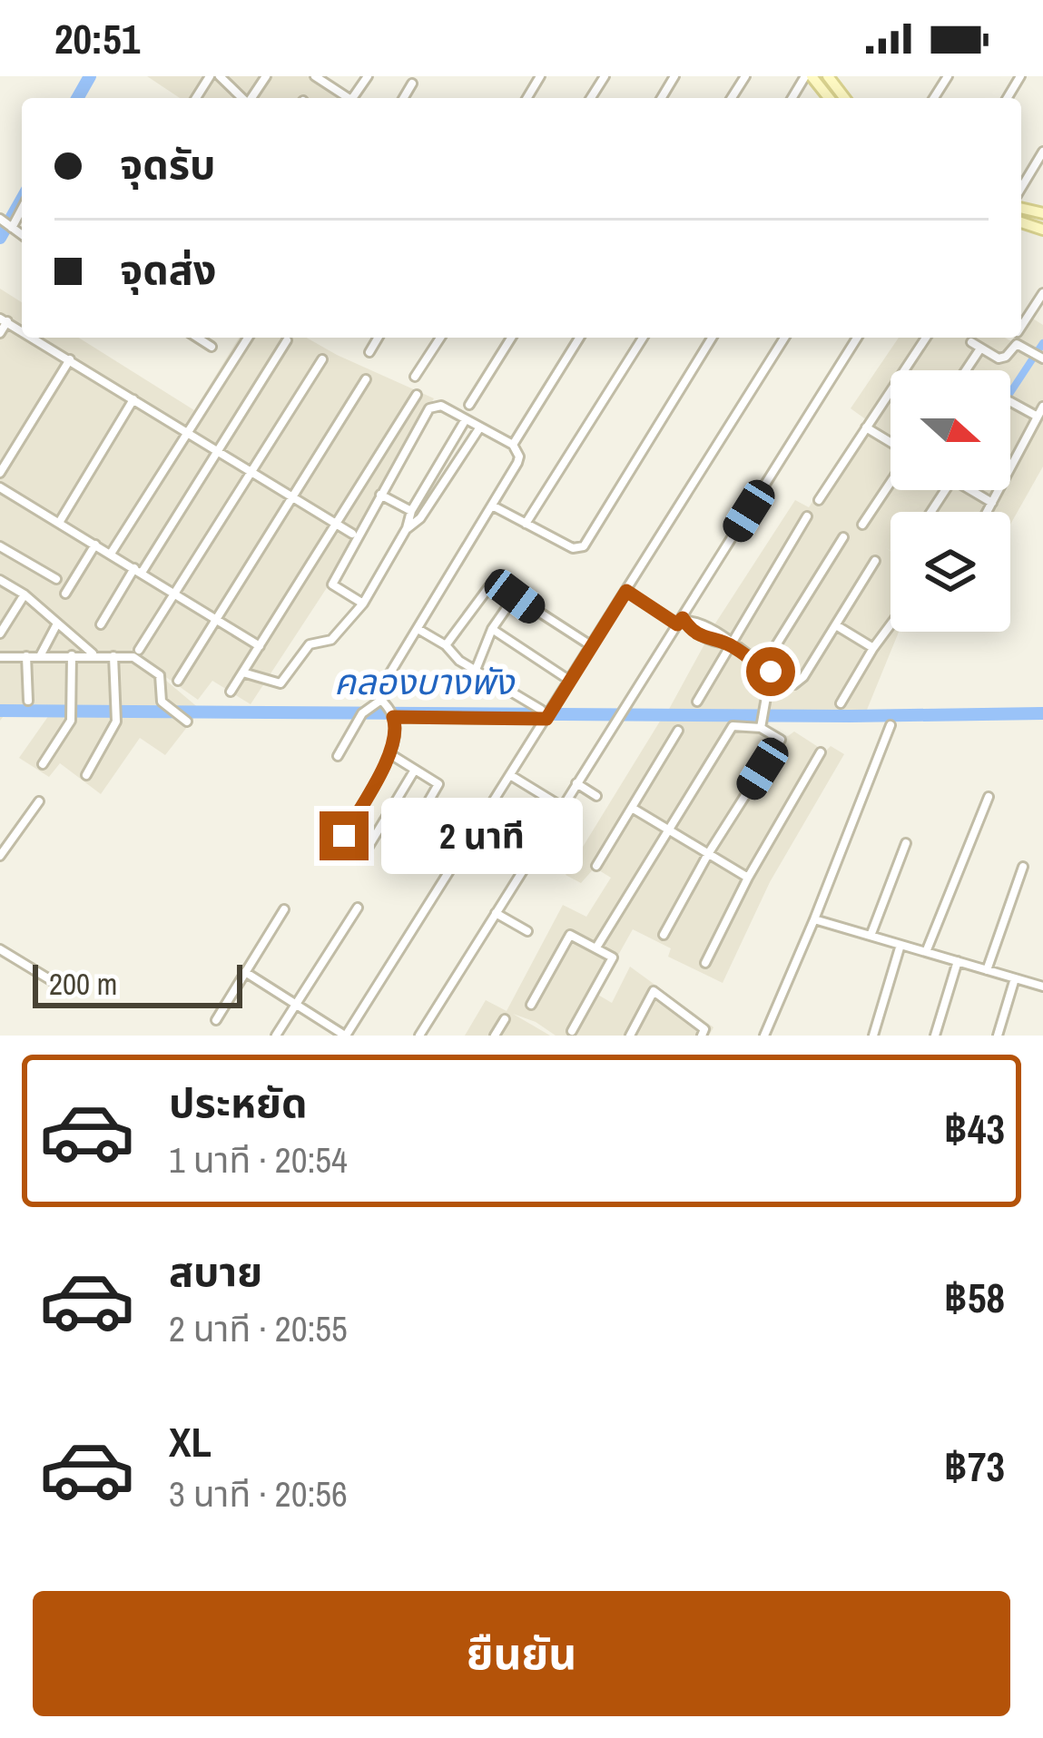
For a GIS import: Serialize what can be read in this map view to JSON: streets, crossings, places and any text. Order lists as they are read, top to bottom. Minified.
{"water":["คลองบางพัง"],"scale_bar":"200 m","north":"right","page":{"status":"20:51","banner":["จุดรับ","จุดส่ง"],"bubble":"2 นาที","scale":"200 m","list":[{"name":"ประหยัด","note":"1 นาที · 20:54","value":"฿43"},{"name":"สบาย","note":"2 นาที · 20:55","value":"฿58"},{"name":"XL","note":"3 นาที · 20:56","value":"฿73"}],"buttons":"ยืนยัน"}}
